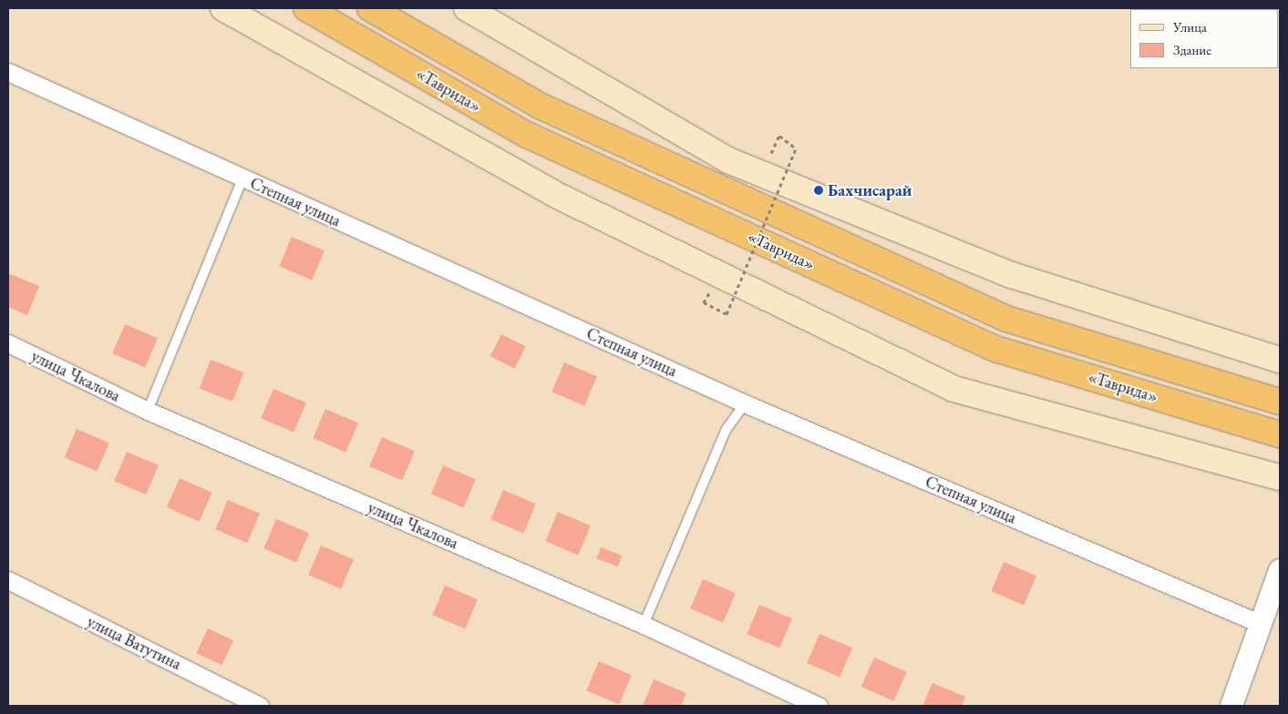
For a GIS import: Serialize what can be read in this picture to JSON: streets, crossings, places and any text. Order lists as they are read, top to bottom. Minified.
{"streets":{"highway":["«Таврида»"],"street":["Степная улица","улица Чкалова","улица Ватутина"]},"places":["Бахчисарай"],"legend":["Улица","Здание"]}
